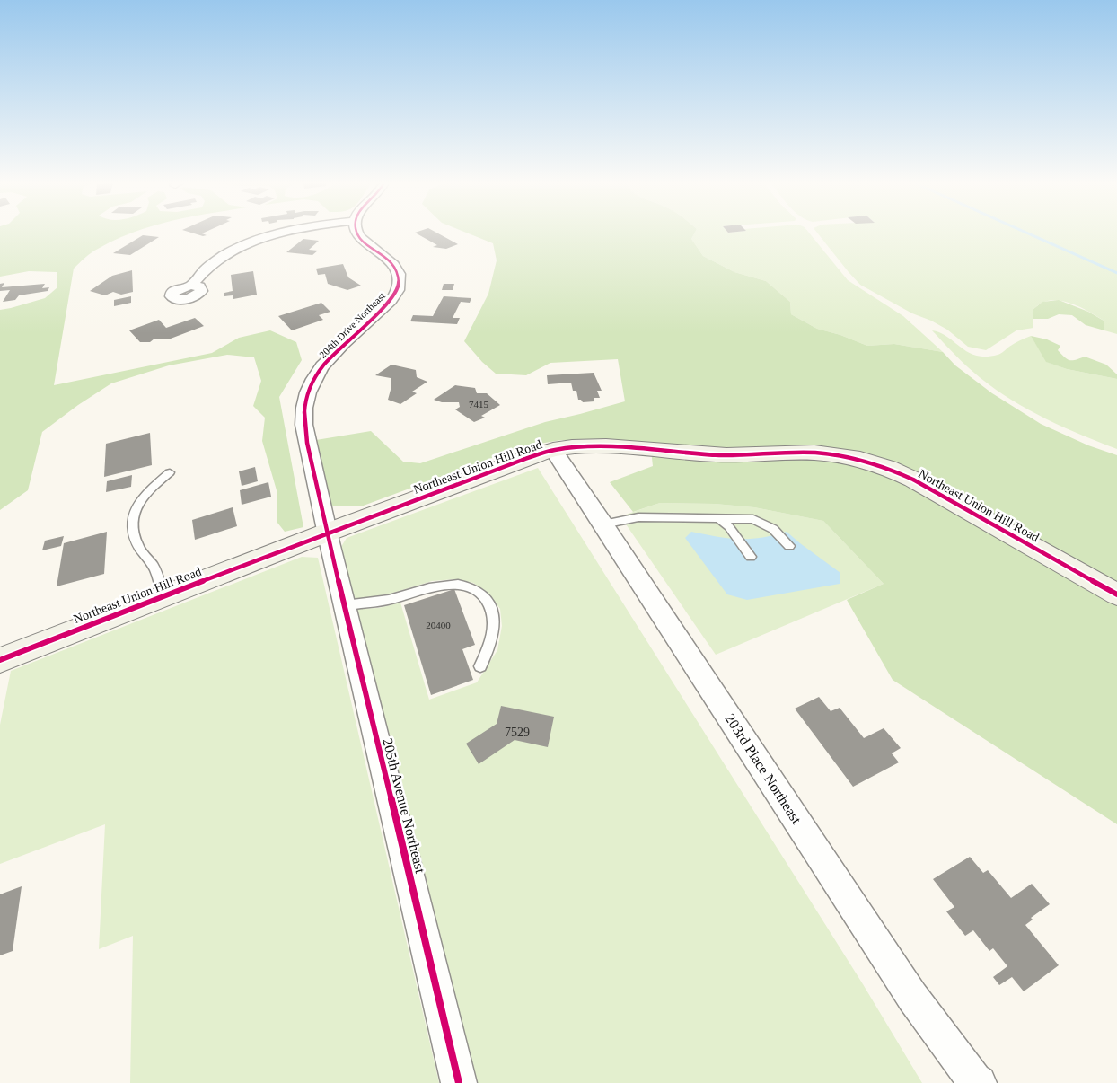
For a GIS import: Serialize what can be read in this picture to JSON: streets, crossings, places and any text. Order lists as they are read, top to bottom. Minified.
{"streets":{"street":["204th Drive Northeast","Northeast Union Hill Road","203rd Place Northeast","205th Avenue Northeast"]},"crossings":[["204th Drive Northeast","Northeast Union Hill Road"],["204th Drive Northeast","205th Avenue Northeast"],["Northeast Union Hill Road","203rd Place Northeast"],["Northeast Union Hill Road","205th Avenue Northeast"]],"house_numbers":["7415","20400","7529"]}
